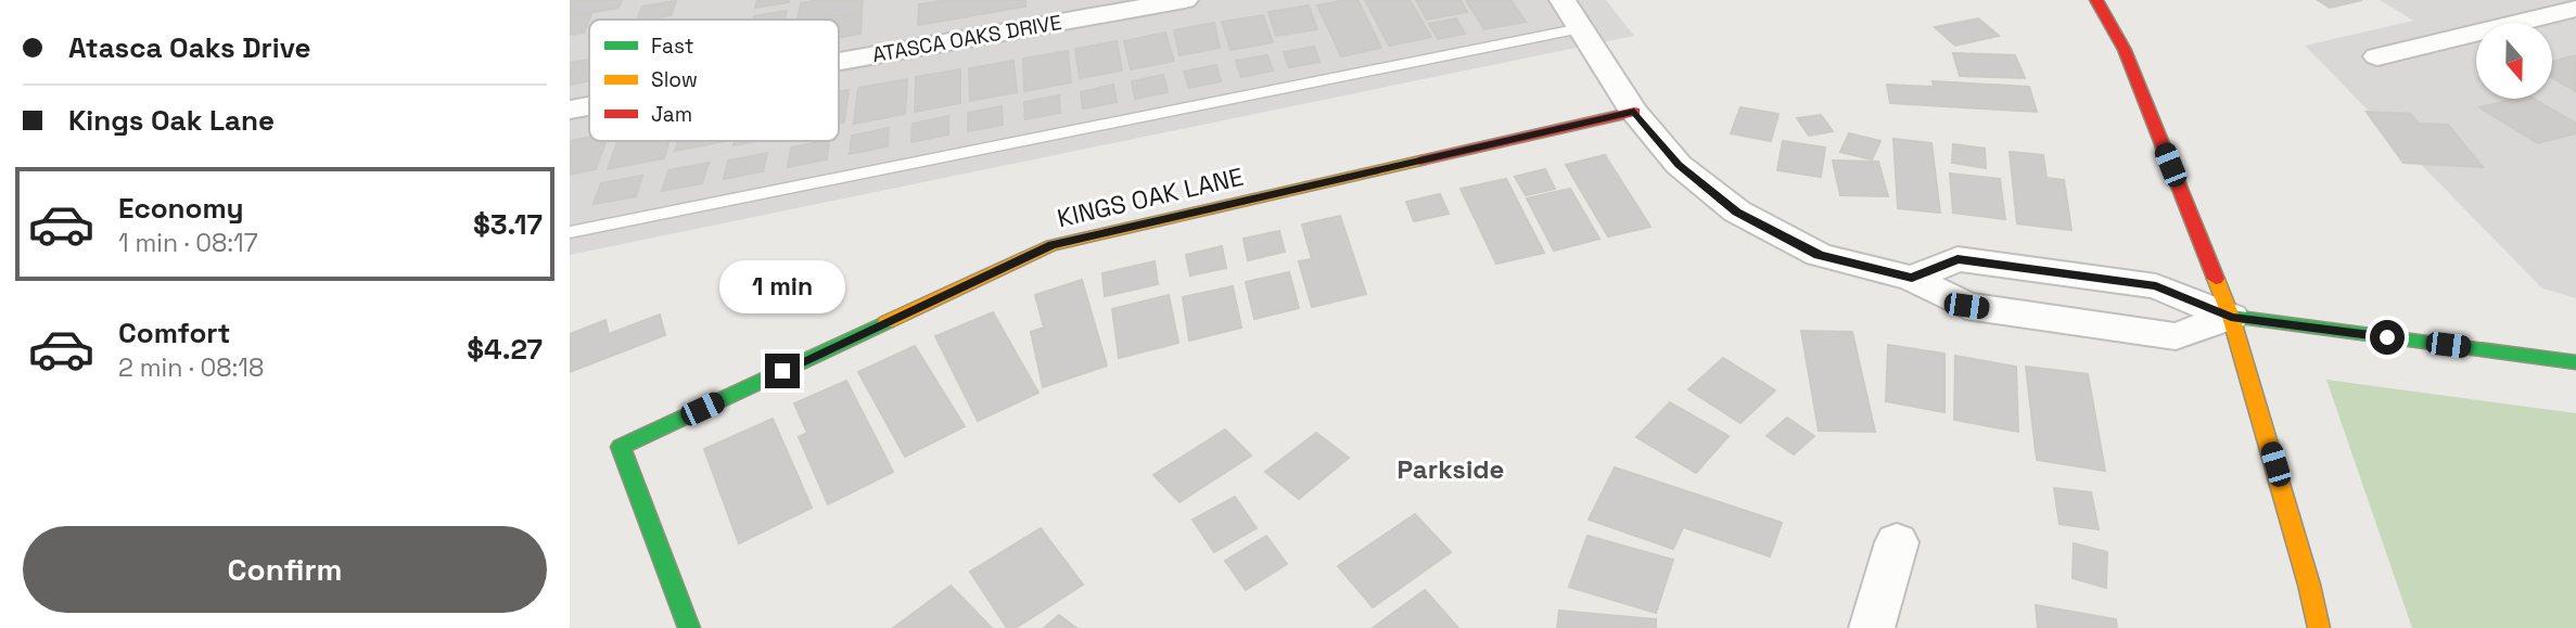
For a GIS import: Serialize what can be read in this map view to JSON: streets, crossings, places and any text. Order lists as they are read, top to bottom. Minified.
{"streets":{"street":["ATASCA OAKS DRIVE","KINGS OAK LANE"]},"districts":["Parkside"],"legend":["Fast","Slow","Jam"],"north":"bottom","page":{"banner":["Atasca Oaks Drive","Kings Oak Lane"],"list":[{"name":"Economy","note":"1 min · 08:17","value":"$3.17"},{"name":"Comfort","note":"2 min · 08:18","value":"$4.27"}],"bubble":"1 min","buttons":"Confirm"}}
